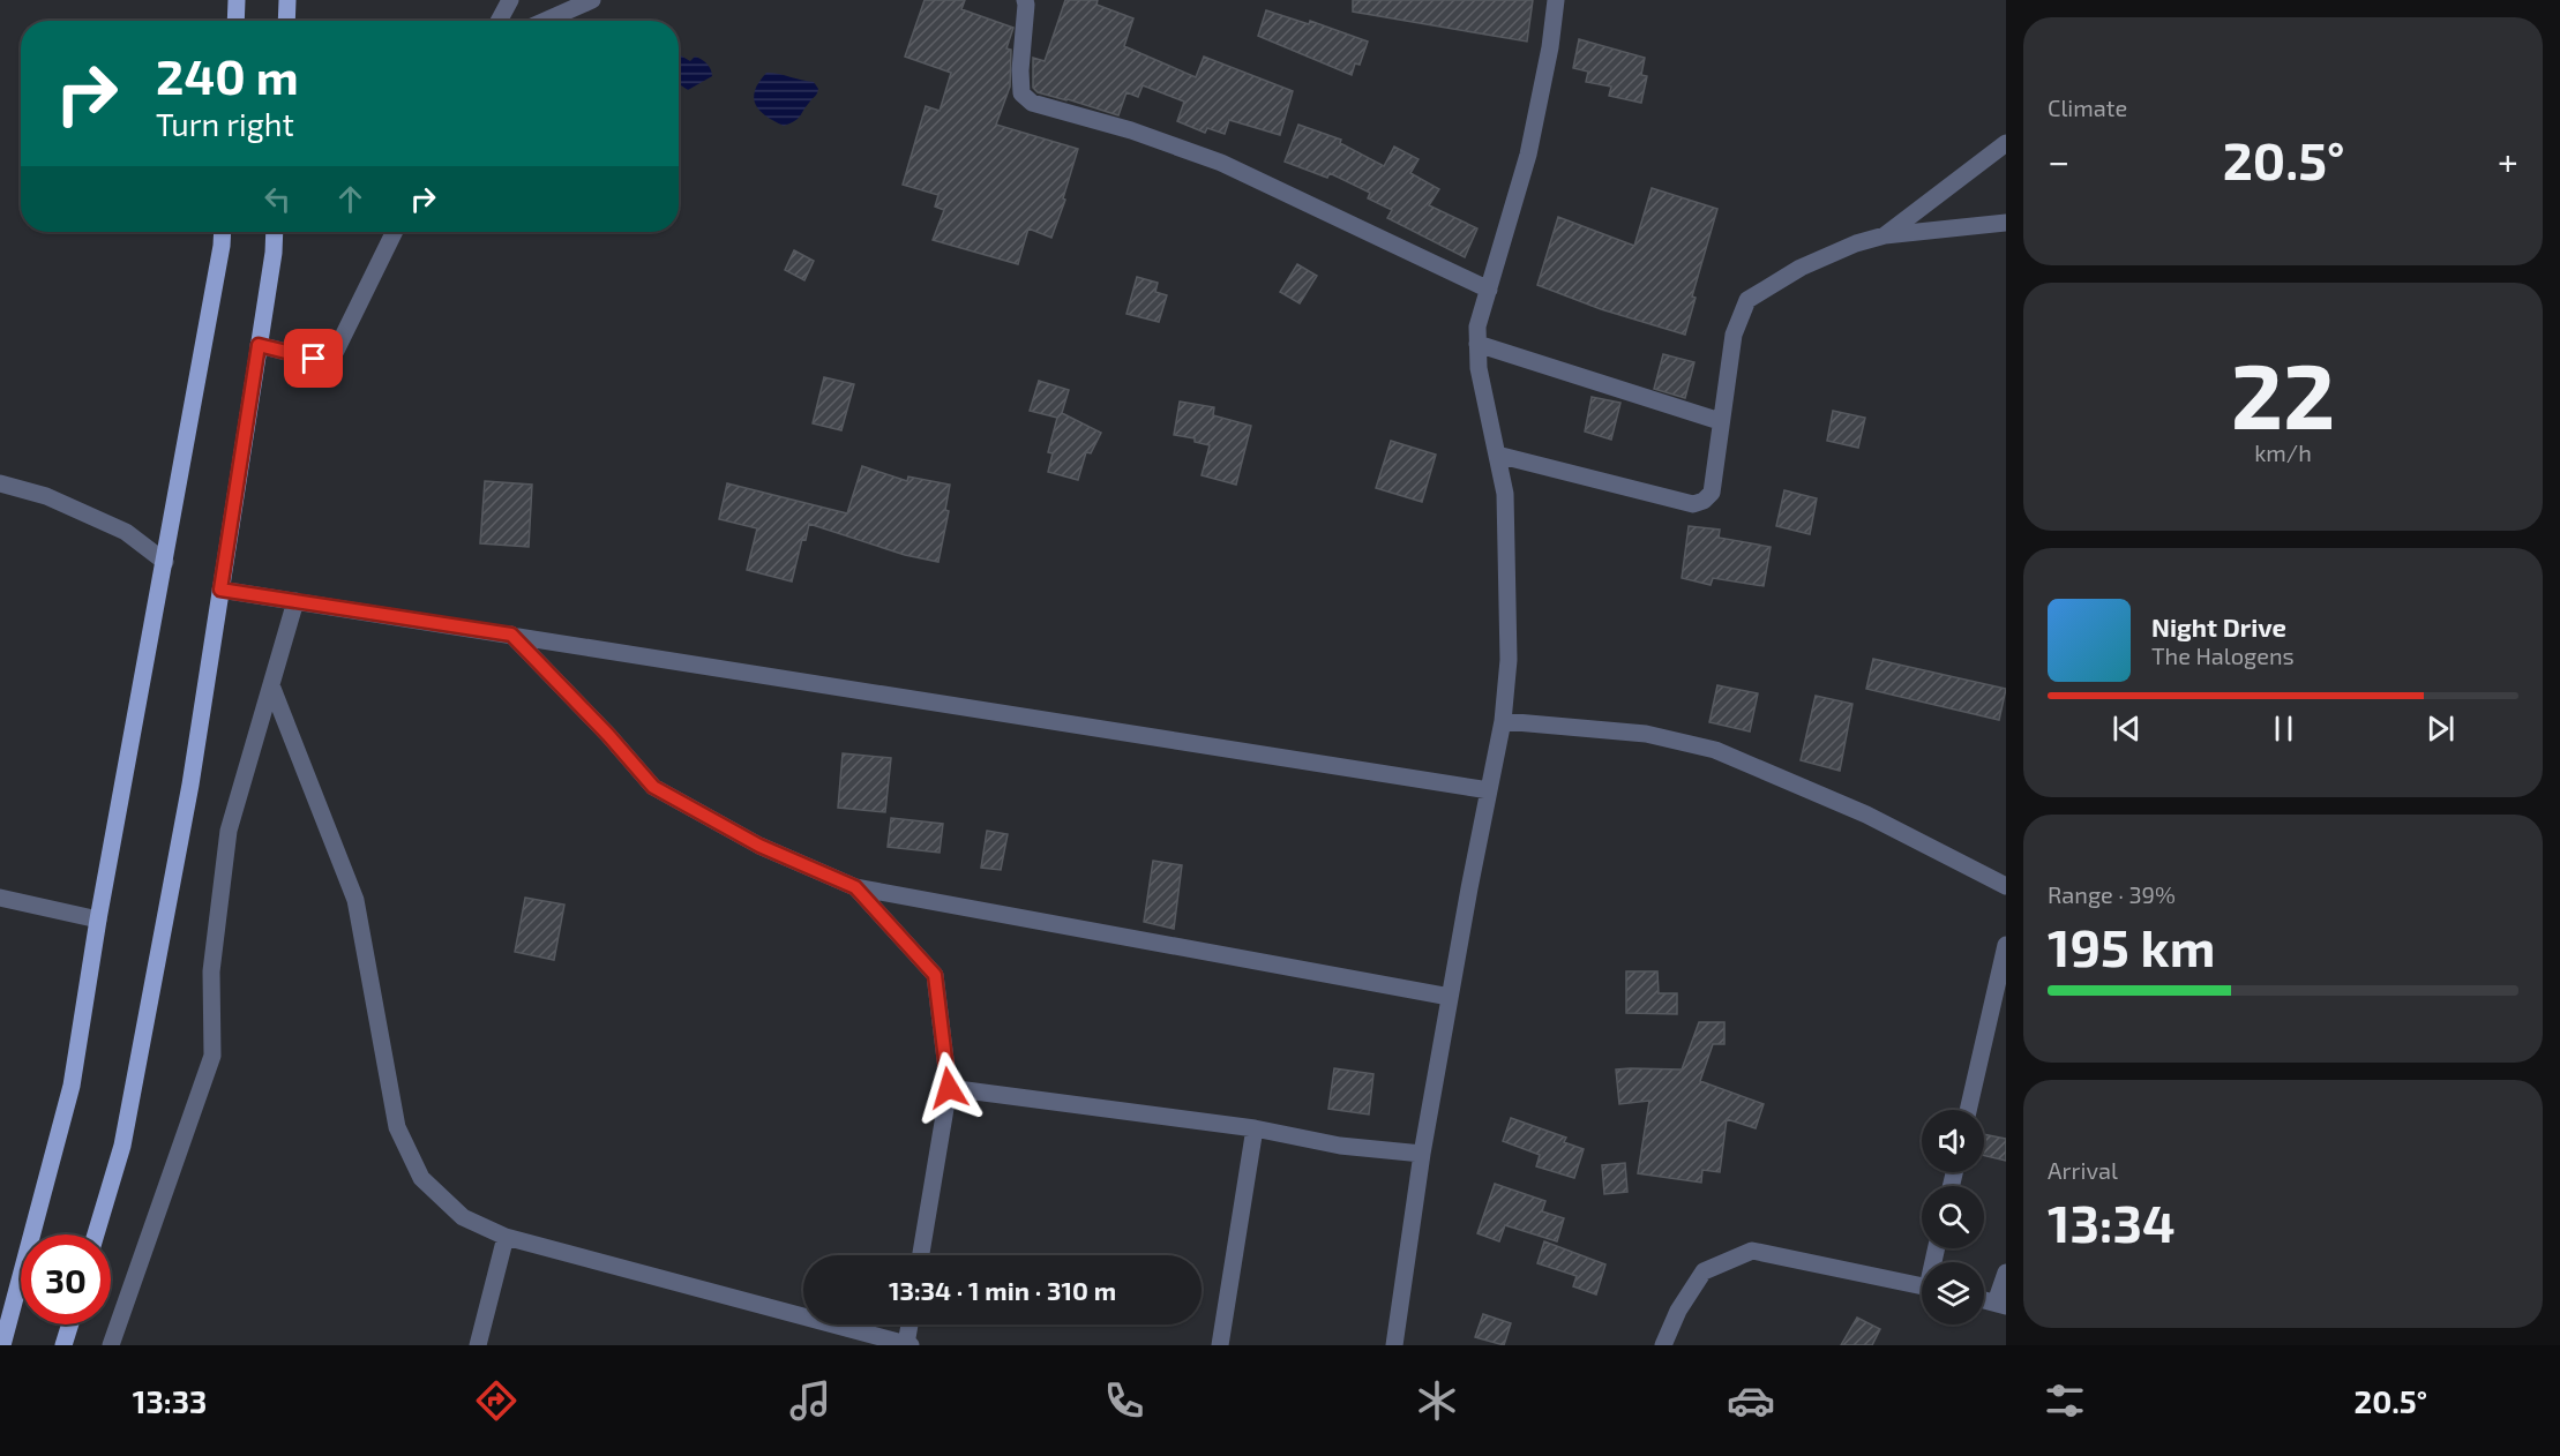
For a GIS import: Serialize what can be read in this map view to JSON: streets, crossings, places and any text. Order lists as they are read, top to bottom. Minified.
{"page":{"tile":["Climate",["22","km/h"],["Range · 39%","195 km"],["Arrival","13:34"]],"turn":["240 m","Turn right"],"heat":["−","20.5°","+"],"song":["Night Drive","The Halogens"],"limit":"30","trip":"13:34 · 1 min · 310 m","tabs":["13:33","20.5°"]}}
